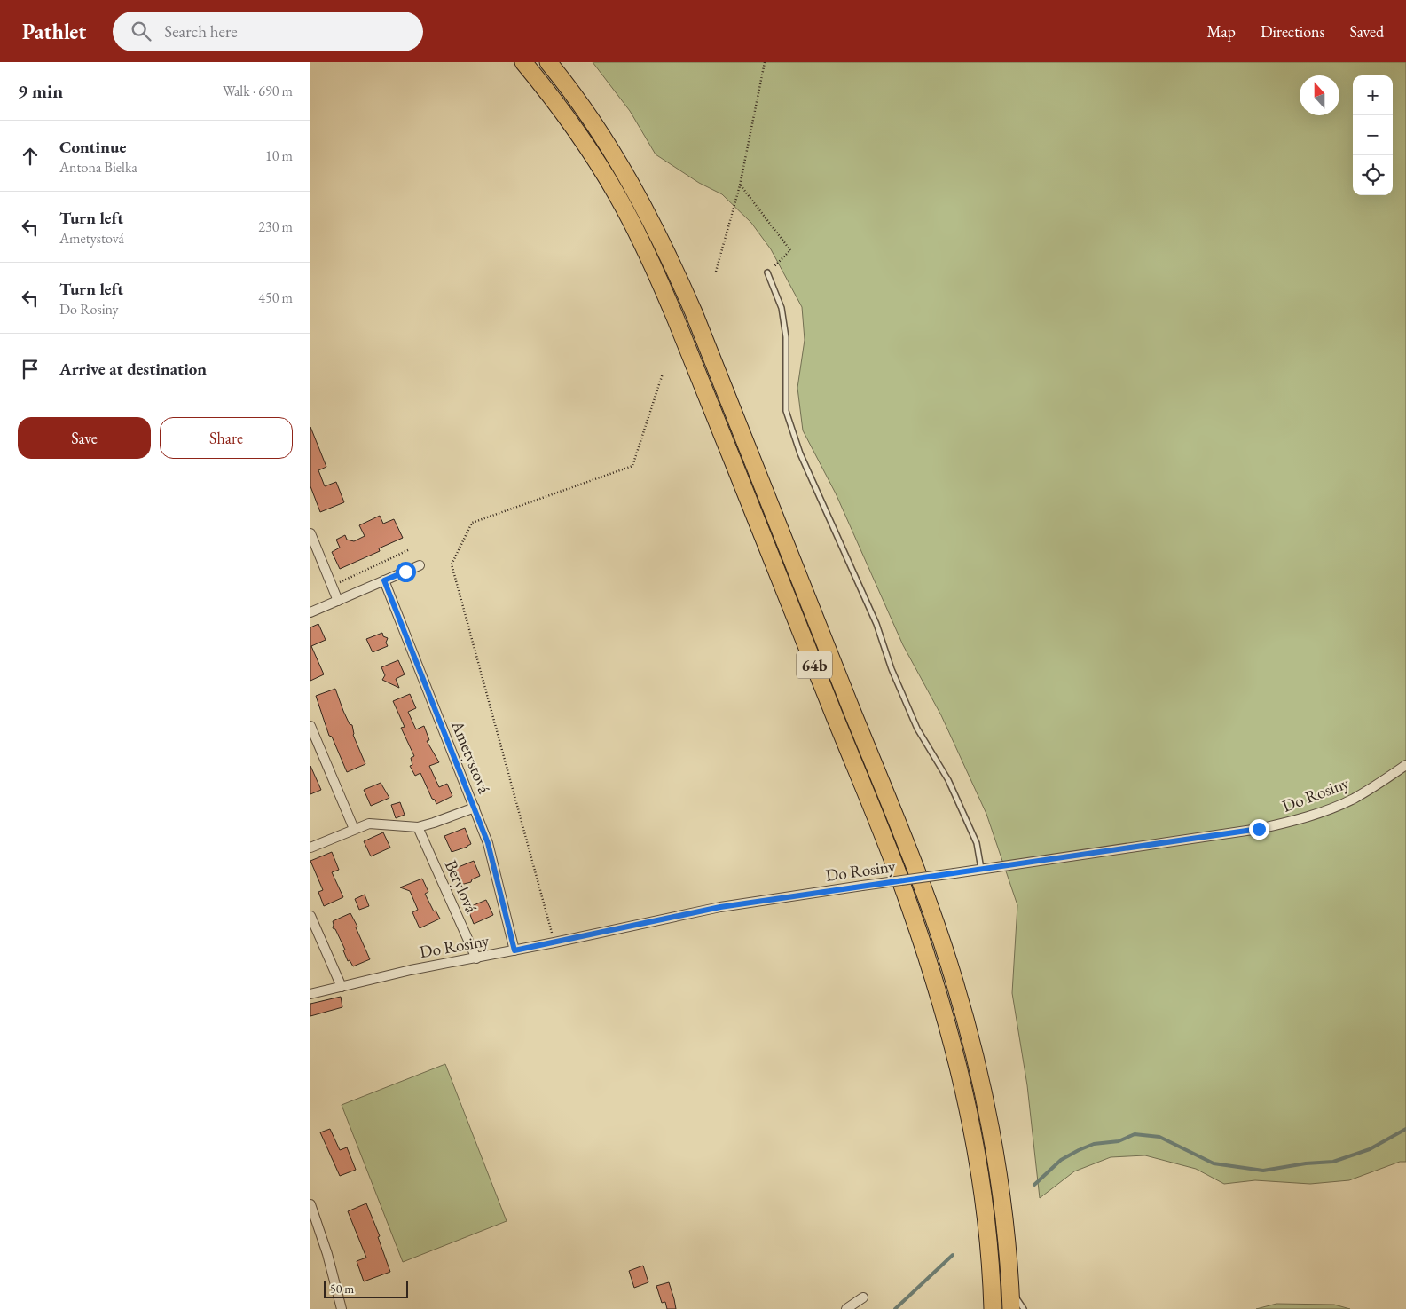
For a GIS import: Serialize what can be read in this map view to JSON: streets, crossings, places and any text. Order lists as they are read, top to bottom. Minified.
{"streets":{"highway":["64b"],"street":["Ametystová","Do Rosiny","Berylová"]},"crossings":[["Ametystová","Do Rosiny"],["Do Rosiny","Berylová"]],"scale_bar":"50 m","north":"top","page":{"header":"Pathlet","search":"Search here","nav":["Map","Directions","Saved"],"heading":["9 min","Walk · 690 m"],"map_buttons":["+","−"],"list":[["Continue","Antona Bielka","10 m"],["Turn left","Ametystová","230 m"],["Turn left","Do Rosiny","450 m"],"Arrive at destination"],"buttons":["Save","Share"],"scale":"50 m"}}
